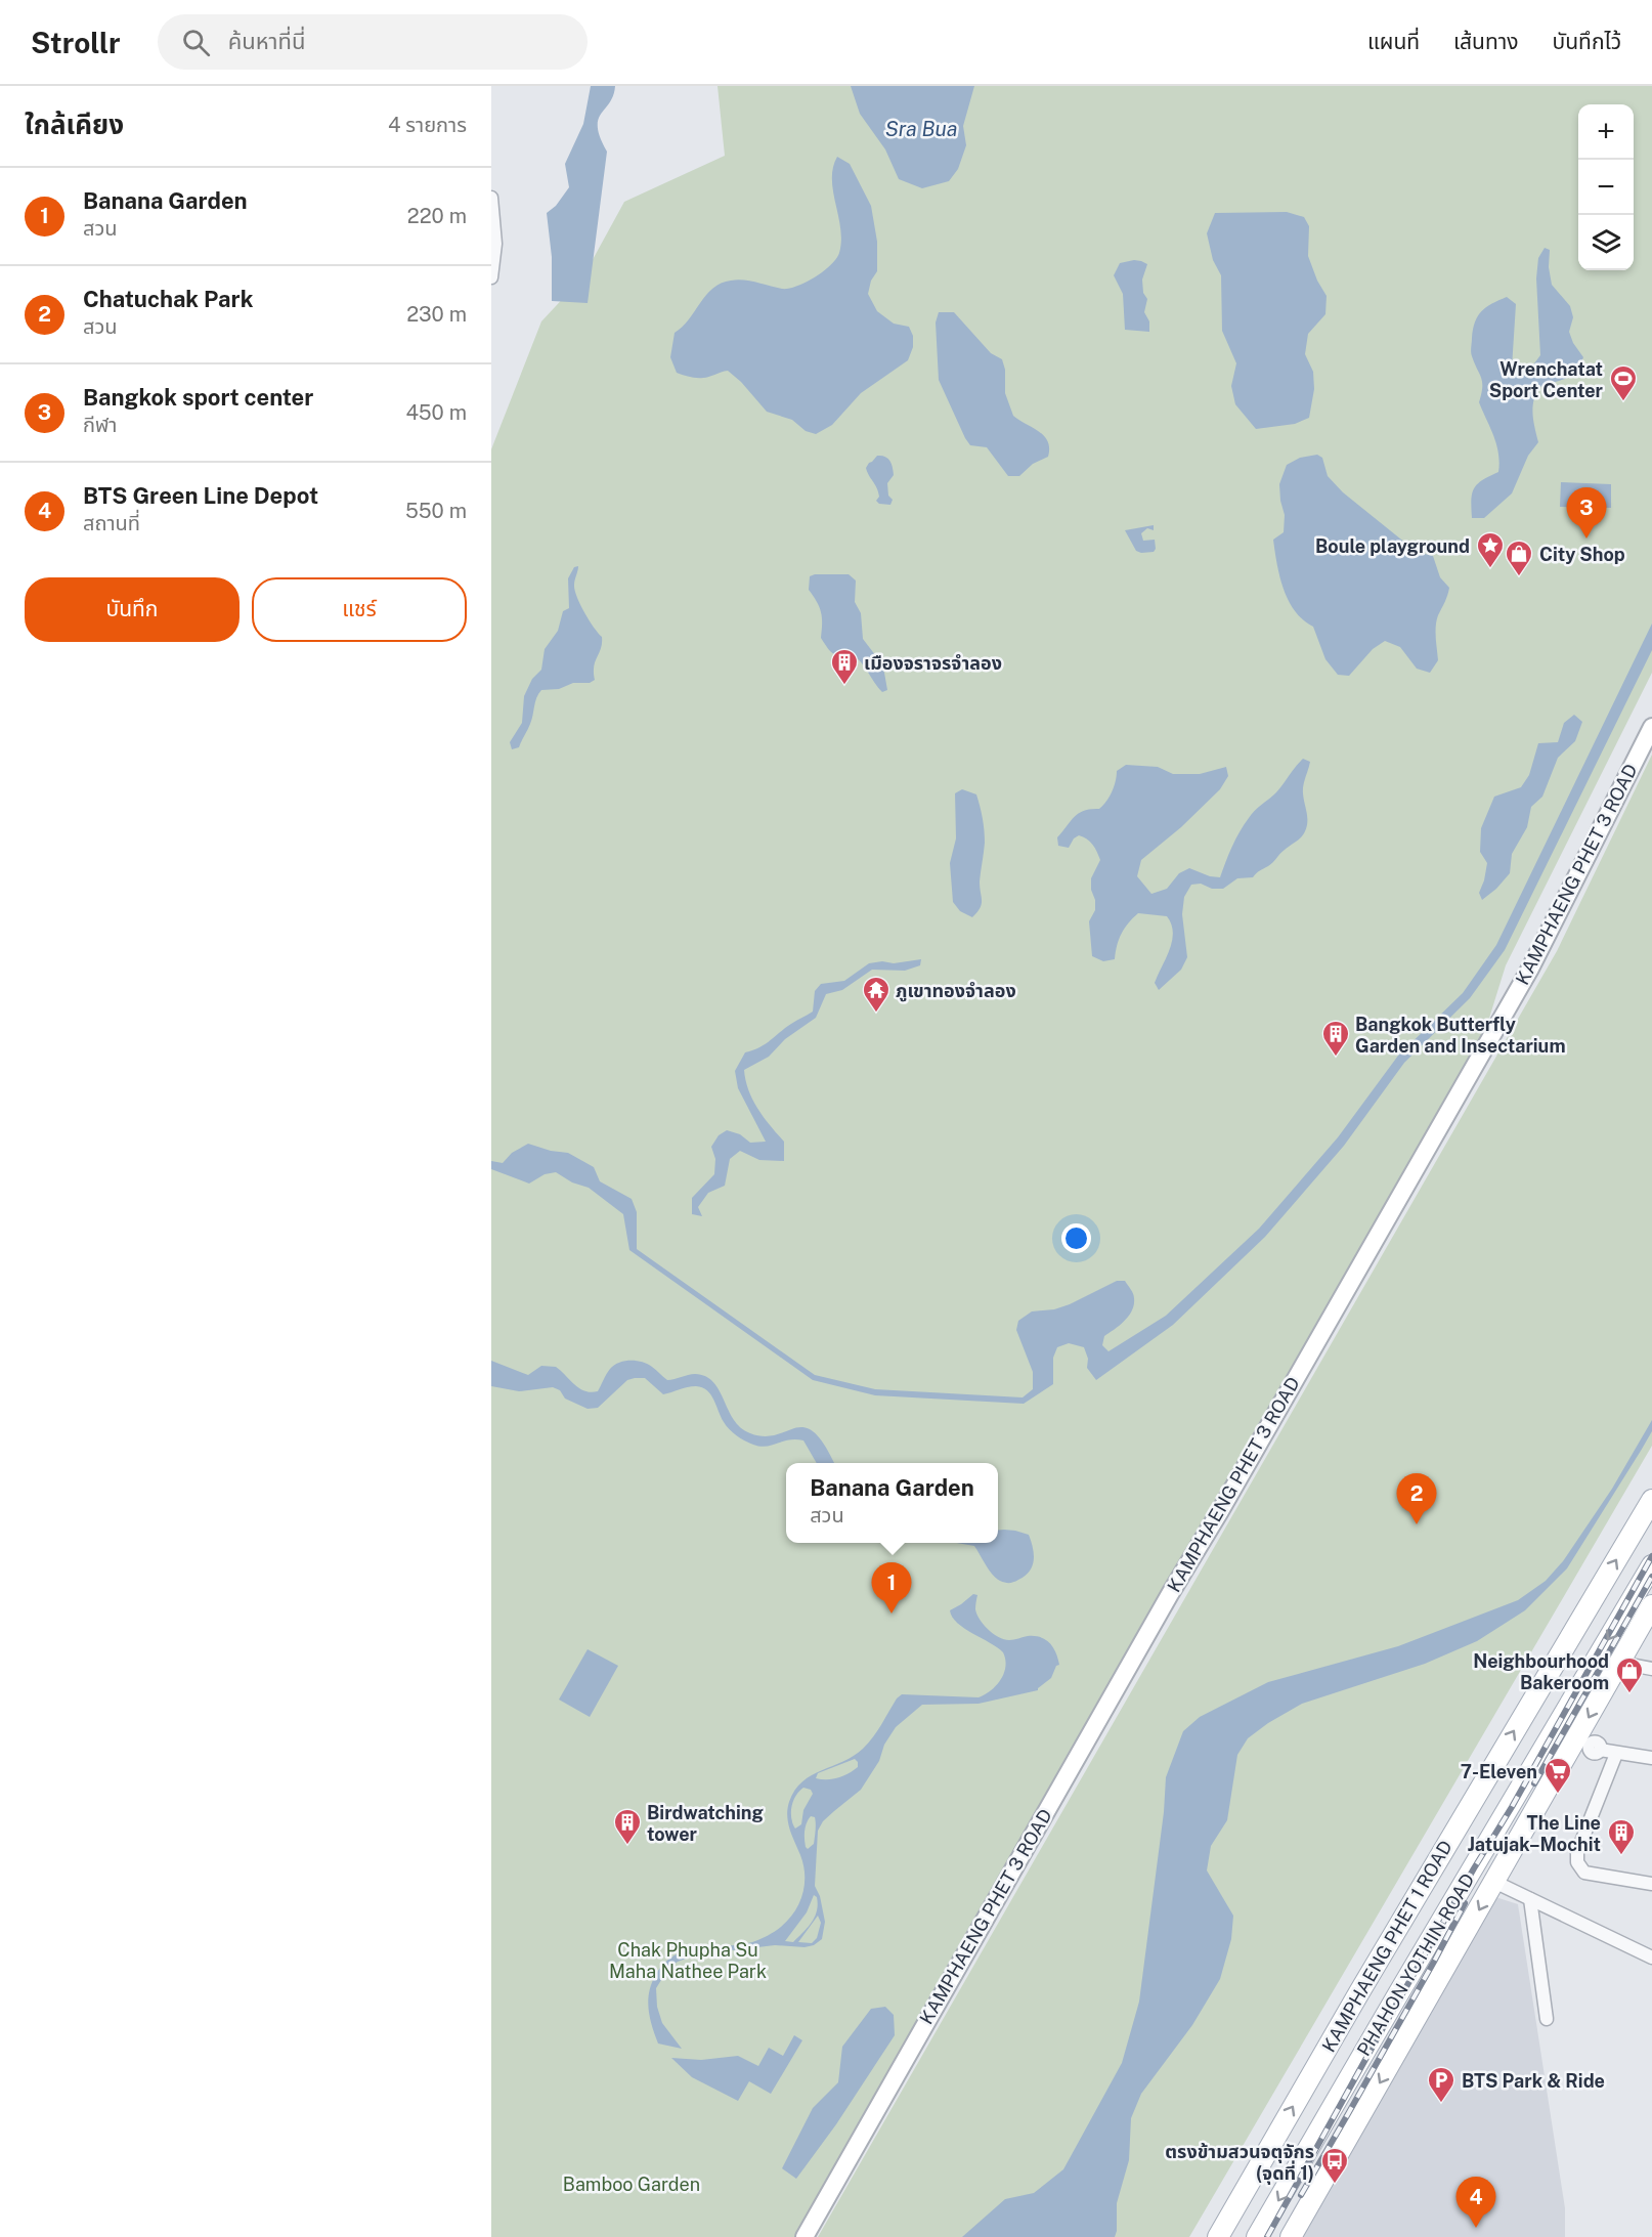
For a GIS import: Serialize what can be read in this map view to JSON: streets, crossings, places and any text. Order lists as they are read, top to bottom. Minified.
{"streets":{"main road":["KAMPHAENG PHET 1 ROAD","PHAHON YOTHIN ROAD"],"street":["KAMPHAENG PHET 3 ROAD"]},"one_way":["KAMPHAENG PHET 1 ROAD","PHAHON YOTHIN ROAD"],"water":["Sra Bua"],"parks":["Chak Phupha Su Maha Nathee Park","Bamboo Garden"],"places":{"sports":["Wrenchatat Sport Center"],"place":["Boule playground"],"shop":["City Shop","Neighbourhood Bakeroom"],"building":["เมืองจราจรจำลอง","Bangkok Butterfly Garden and Insectarium","Birdwatching tower","The Line Jatujak–Mochit"],"temple":["ภูเขาทองจำลอง"],"supermarket":["7-Eleven"],"parking":["BTS Park & Ride"],"bus stop":["ตรงข้ามสวนจตุจักร (จุดที่ 1)"]},"page":{"header":"Strollr","search":"ค้นหาที่นี่","nav":["แผนที่","เส้นทาง","บันทึกไว้"],"heading":["ใกล้เคียง","4 รายการ"],"map_buttons":["+","−"],"list":[{"mark":"1","name":"Banana Garden","note":"สวน","value":"220 m"},{"mark":"2","name":"Chatuchak Park","note":"สวน","value":"230 m"},{"mark":"3","name":"Bangkok sport center","note":"กีฬา","value":"450 m"},{"mark":"4","name":"BTS Green Line Depot","note":"สถานที่","value":"550 m"}],"pins":["3","2","1","4"],"buttons":["บันทึก","แชร์"],"popup":["Banana Garden","สวน"]}}
